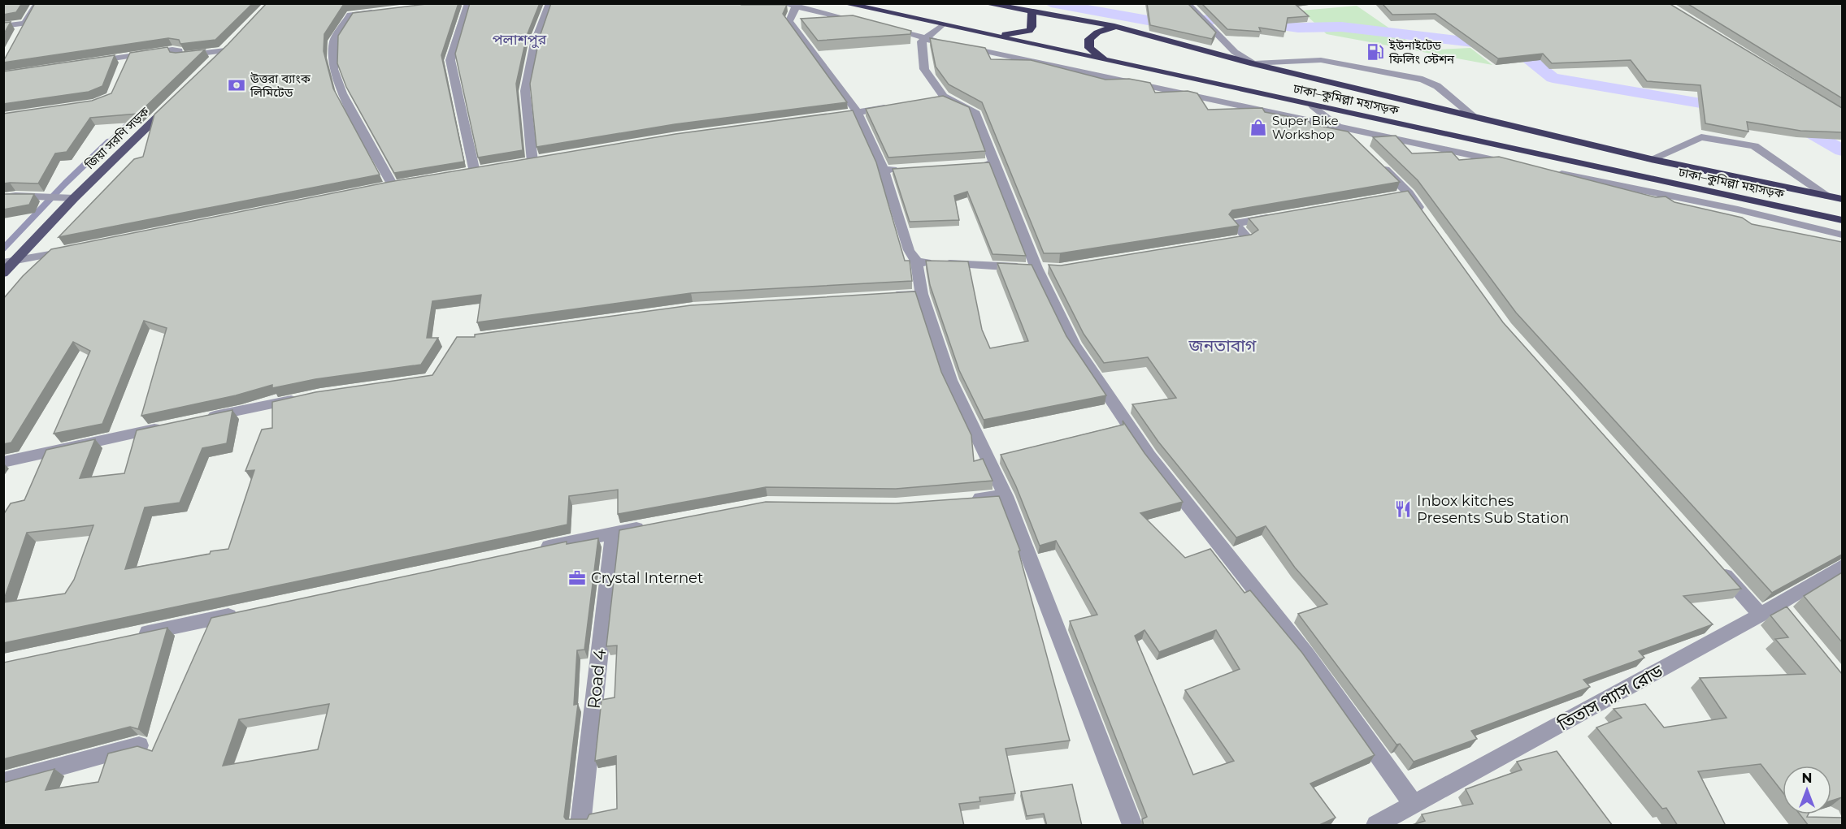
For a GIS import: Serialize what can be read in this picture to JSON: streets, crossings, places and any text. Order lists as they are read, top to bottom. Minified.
{"streets":{"highway":["ঢাকা–কুমিল্লা মহাসড়ক"],"main road":["জিয়া সরণি সড়ক"],"street":["Road 4","তিতাস গ্যাস রোড"]},"districts":["পলাশপুর","জনতাবাগ"],"places":{"fuel station":["ইউনাইটেড ফিলিং স্টেশন"],"bank":["উত্তরা ব্যাংক লিমিটেড"],"shop":["Super Bike Workshop"],"restaurant":["Inbox kitches Presents Sub Station"],"office":["Crystal Internet"]},"north":"top"}
